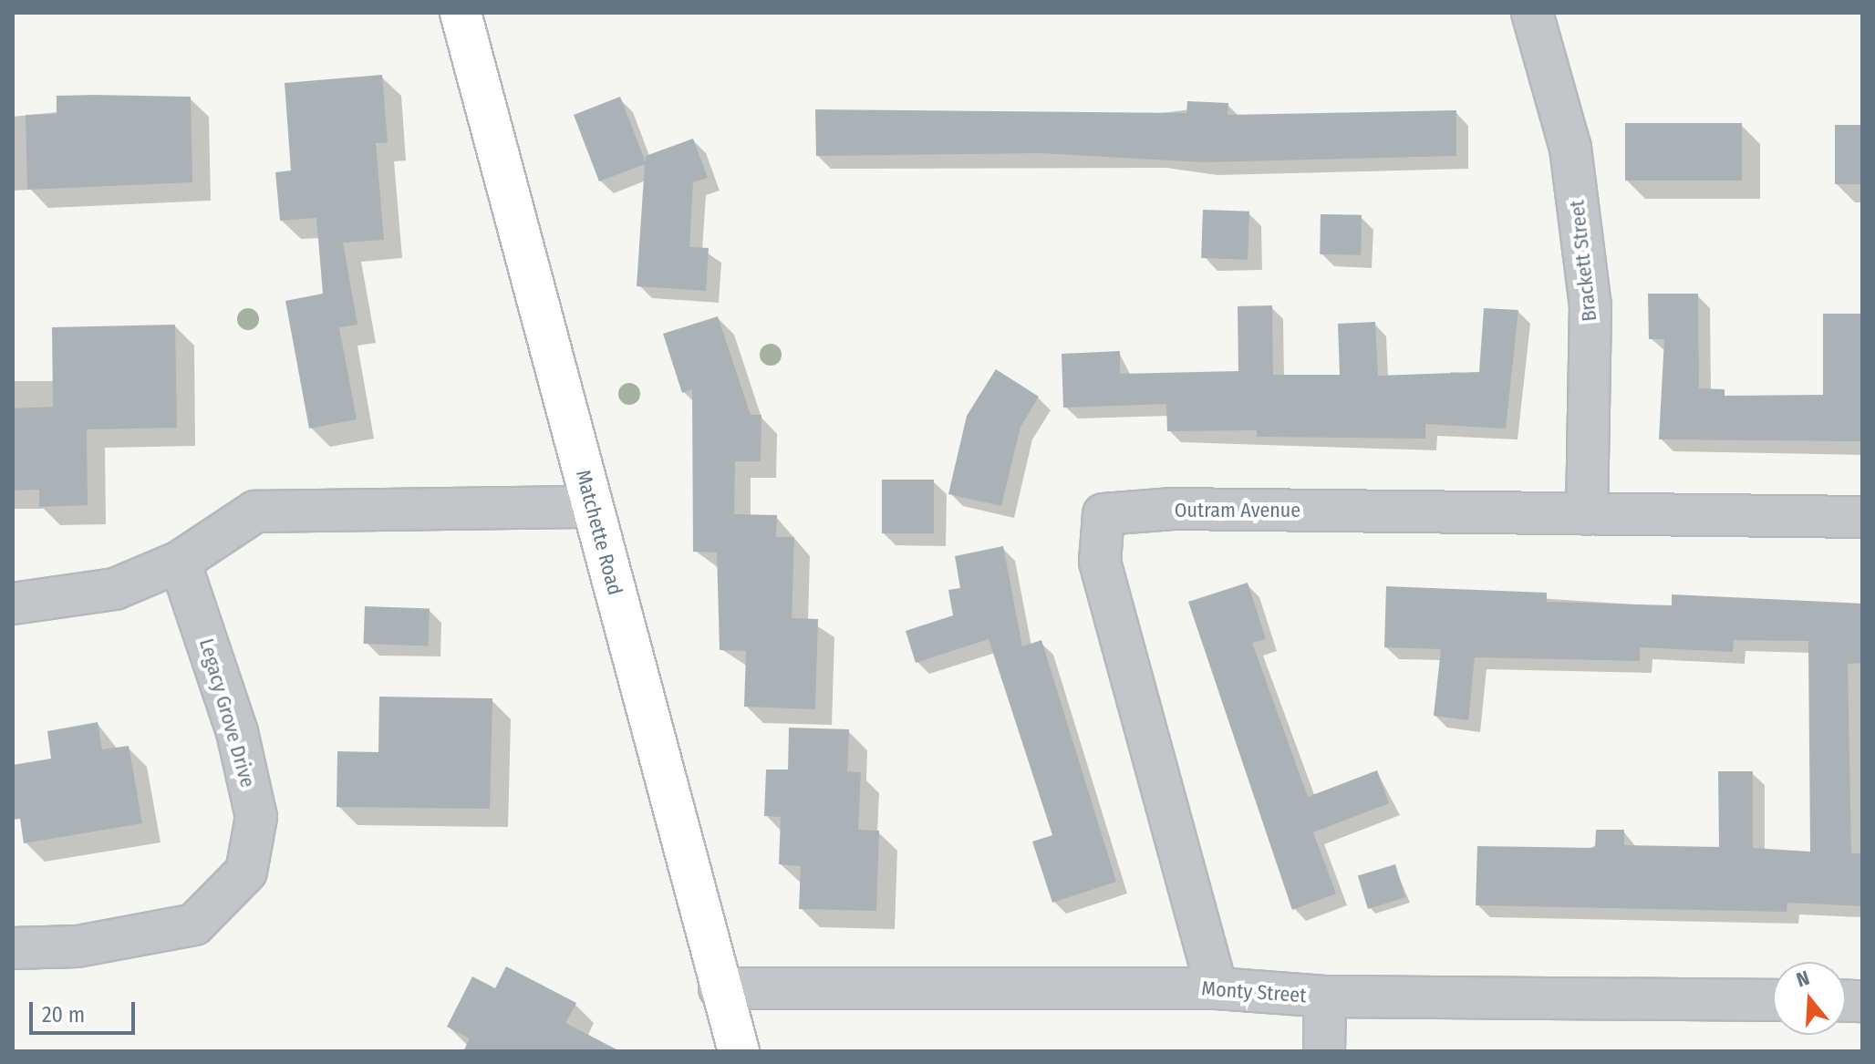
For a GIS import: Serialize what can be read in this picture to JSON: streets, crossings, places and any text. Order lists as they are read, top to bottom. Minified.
{"streets":{"street":["Brackett Street","Outram Avenue","Matchette Road","Legacy Grove Drive","Monty Street"]},"crossings":[["Brackett Street","Outram Avenue"],["Outram Avenue","Monty Street"],["Matchette Road","Monty Street"]],"scale_bar":"20 m","north":"top"}
